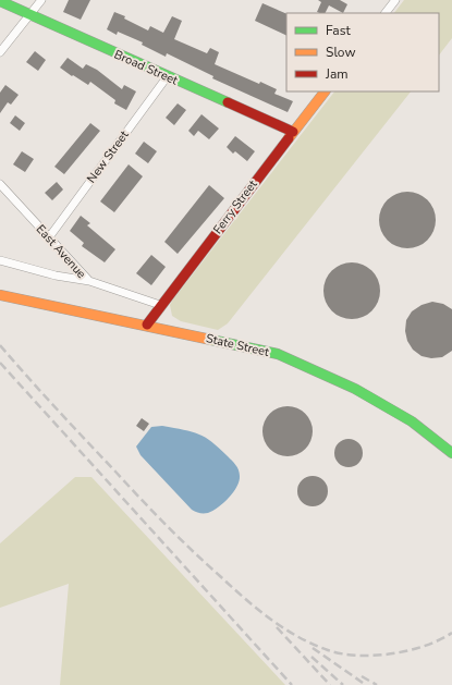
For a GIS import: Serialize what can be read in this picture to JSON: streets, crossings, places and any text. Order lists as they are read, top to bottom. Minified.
{"streets":{"street":["Broad Street","New Street","Ferry Street","East Avenue","State Street"]},"crossings":[["Broad Street","New Street"],["Broad Street","Ferry Street"],["New Street","East Avenue"],["Ferry Street","East Avenue"],["Ferry Street","State Street"]],"legend":["Fast","Slow","Jam"]}
